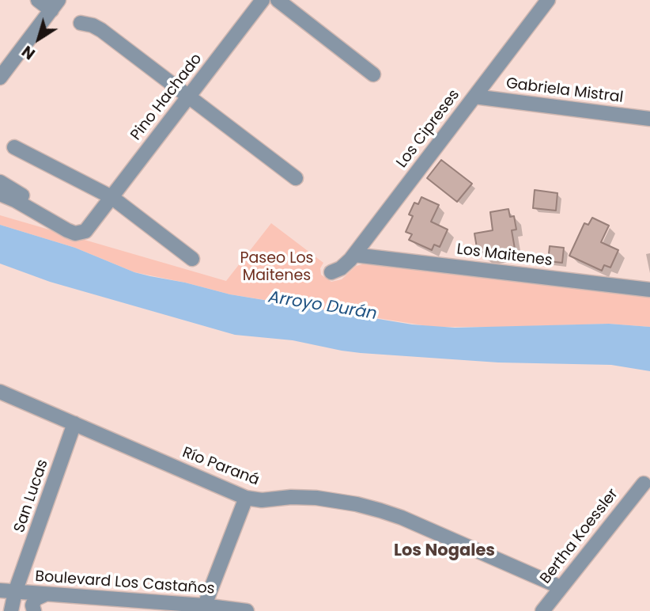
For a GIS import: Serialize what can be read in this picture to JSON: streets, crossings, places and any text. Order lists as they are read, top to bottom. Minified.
{"streets":{"street":["Gabriela Mistral","Pino Hachado","Los Cipreses","Los Maitenes","Río Paraná","San Lucas","Bertha Koessler","Boulevard Los Castaños"]},"crossings":[["Gabriela Mistral","Los Cipreses"],["Los Cipreses","Los Maitenes"],["Río Paraná","San Lucas"],["Río Paraná","Bertha Koessler"],["San Lucas","Boulevard Los Castaños"]],"districts":["Los Nogales"],"water":["Arroyo Durán"],"parks":["Paseo Los Maitenes"],"north":"bottom left"}
